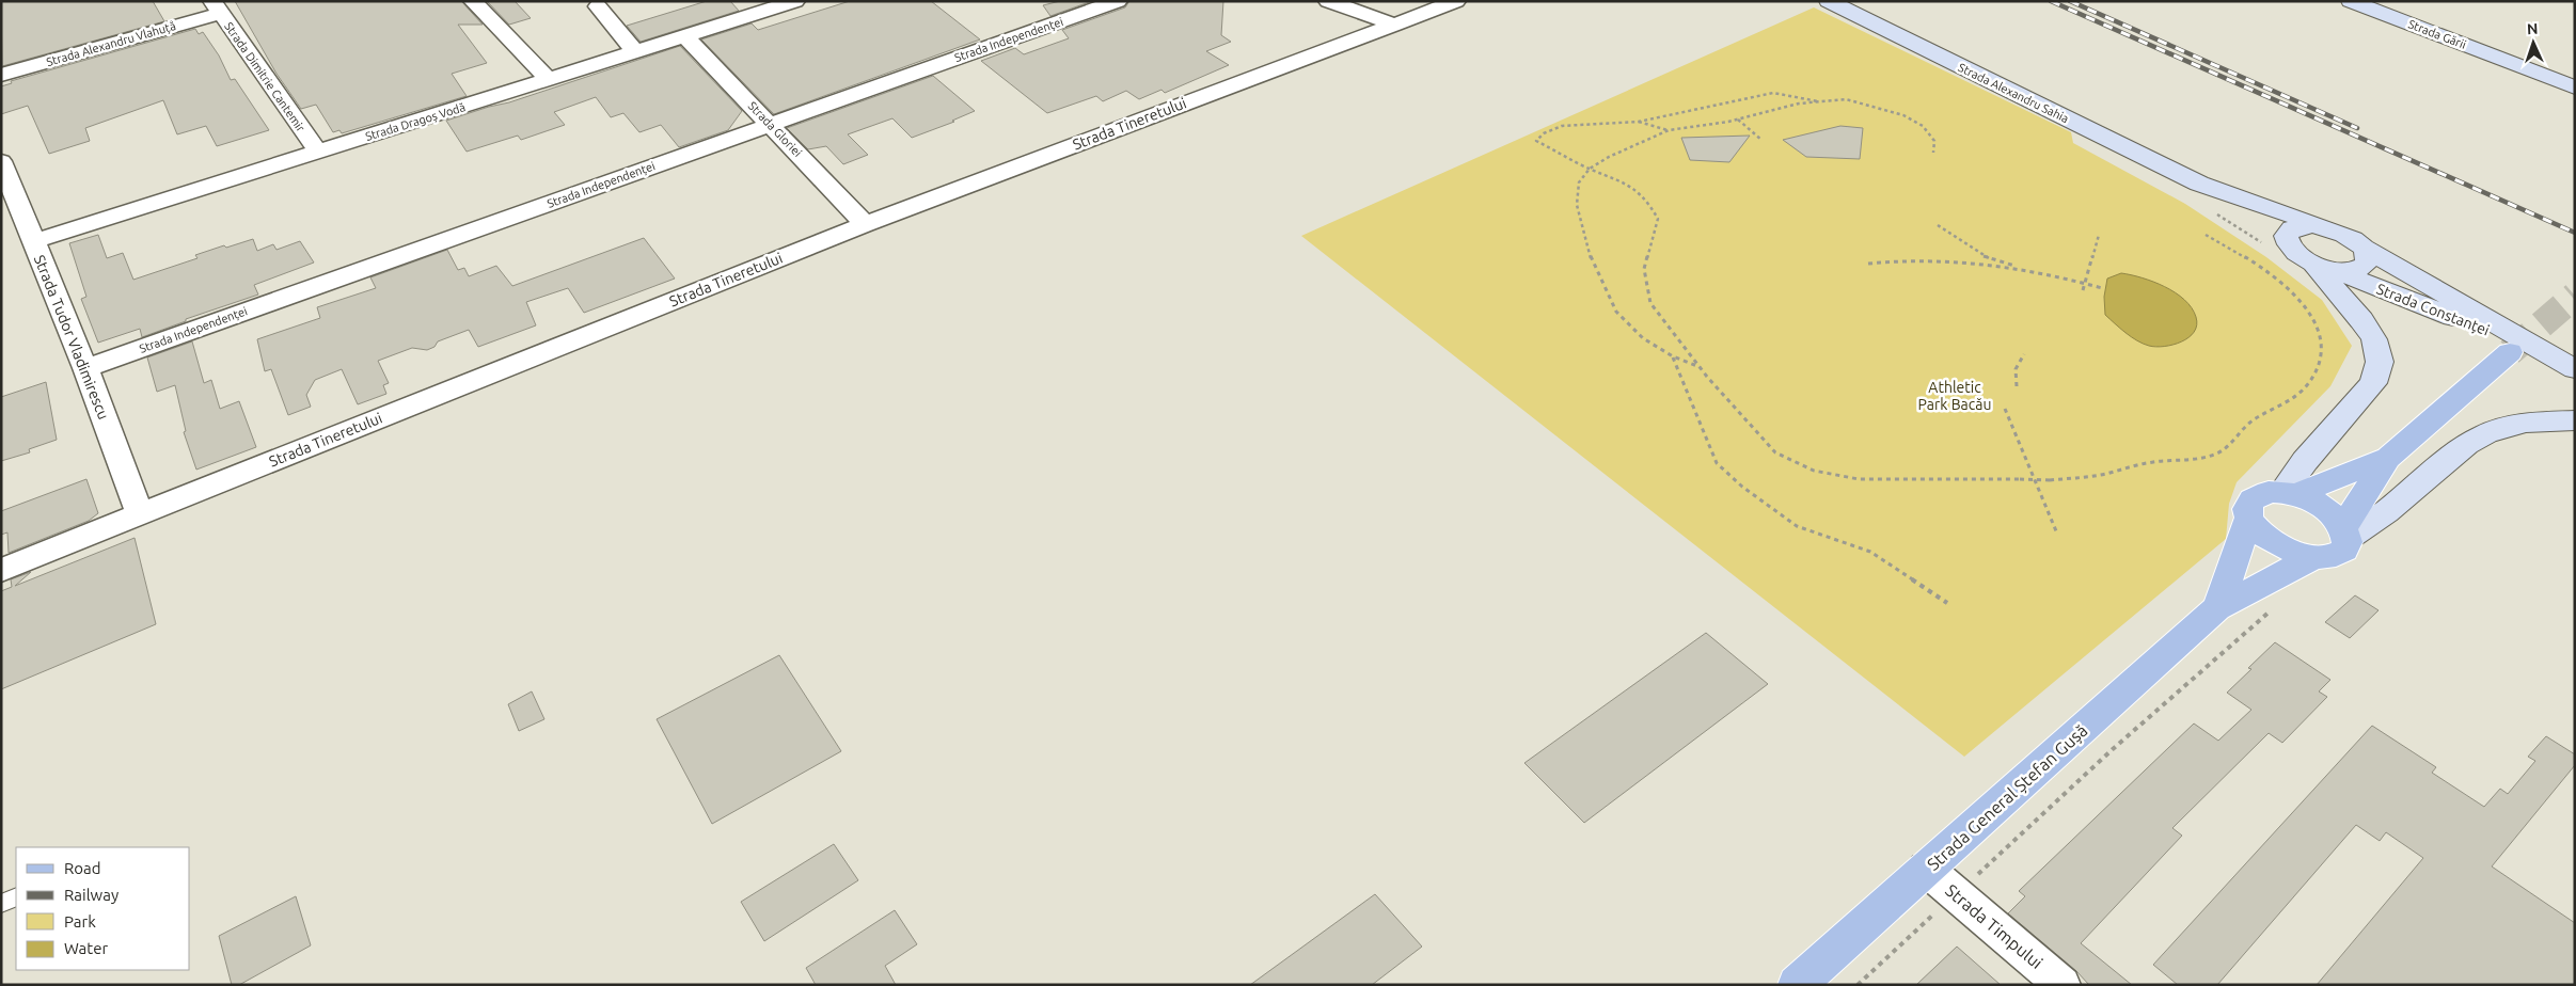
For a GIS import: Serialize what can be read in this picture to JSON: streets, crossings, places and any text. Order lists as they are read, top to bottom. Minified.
{"streets":{"main road":["Strada General Ștefan Gușă"],"street":["Strada Gării","Strada Independenței","Strada Alexandru Vlahuță","Strada Dimitrie Cantemir","Strada Alexandru Sahia","Strada Dragoș Vodă","Strada Tineretului","Strada Gloriei","Strada Constanței","Strada Tudor Vladimirescu","Strada Timpului"]},"crossings":[["Strada Independenței","Strada Gloriei"],["Strada Independenței","Strada Tudor Vladimirescu"],["Strada Alexandru Vlahuță","Strada Dimitrie Cantemir"],["Strada Dimitrie Cantemir","Strada Dragoș Vodă"],["Strada Alexandru Sahia","Strada Constanței"],["Strada Dragoș Vodă","Strada Gloriei"],["Strada Dragoș Vodă","Strada Tudor Vladimirescu"],["Strada Tineretului","Strada Gloriei"],["Strada Tineretului","Strada Tudor Vladimirescu"],["Strada General Ștefan Gușă","Strada Timpului"]],"parks":["Athletic Park Bacău"],"legend":["Road","Railway","Park","Water"],"north":"top"}
